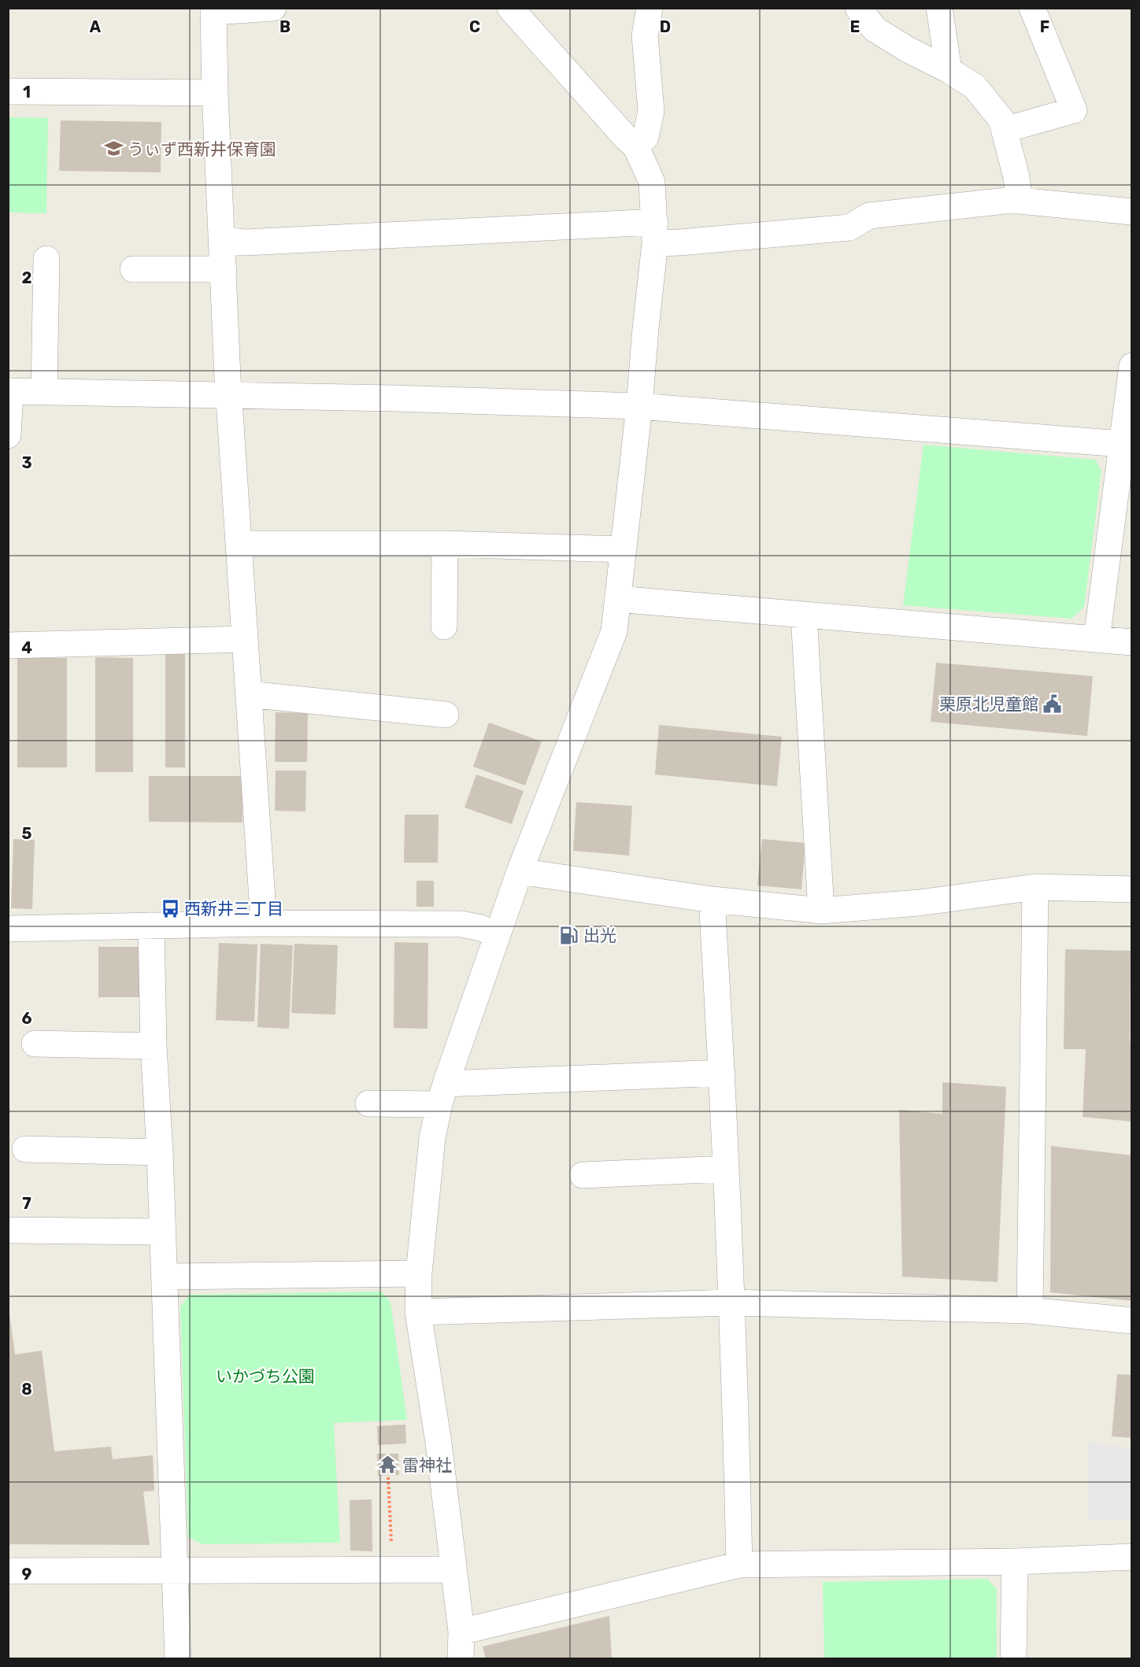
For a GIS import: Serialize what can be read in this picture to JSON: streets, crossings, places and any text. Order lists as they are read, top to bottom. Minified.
{"parks":["いかづち公園"],"places":{"school or university":["うぃず西新井保育園"],"public building":["栗原北児童館"],"bus stop":["西新井三丁目"],"fuel station":["出光"],"temple":["雷神社"]},"grid":{"columns":["A","B","C","D","E","F"],"rows":["1","2","3","4","5","6","7","8","9"]}}
